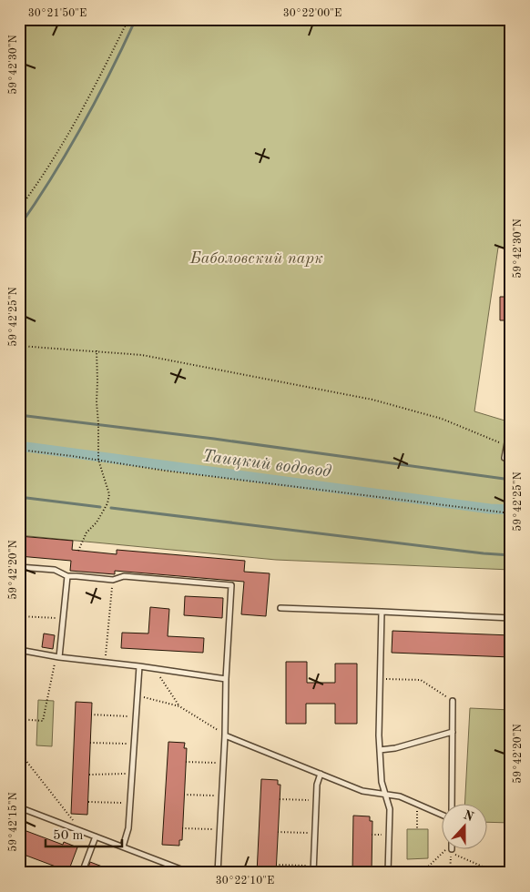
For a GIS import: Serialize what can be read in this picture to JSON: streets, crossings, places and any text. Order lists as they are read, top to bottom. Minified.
{"water":["Таицкий водовод"],"parks":["Баболовский парк"],"scale_bar":"50 m","north":"top","coordinates":["30°21'50\"E","30°22'00\"E","59°42'30\"N","59°42'25\"N","59°42'20\"N","59°42'15\"N","30°22'10\"E"]}
